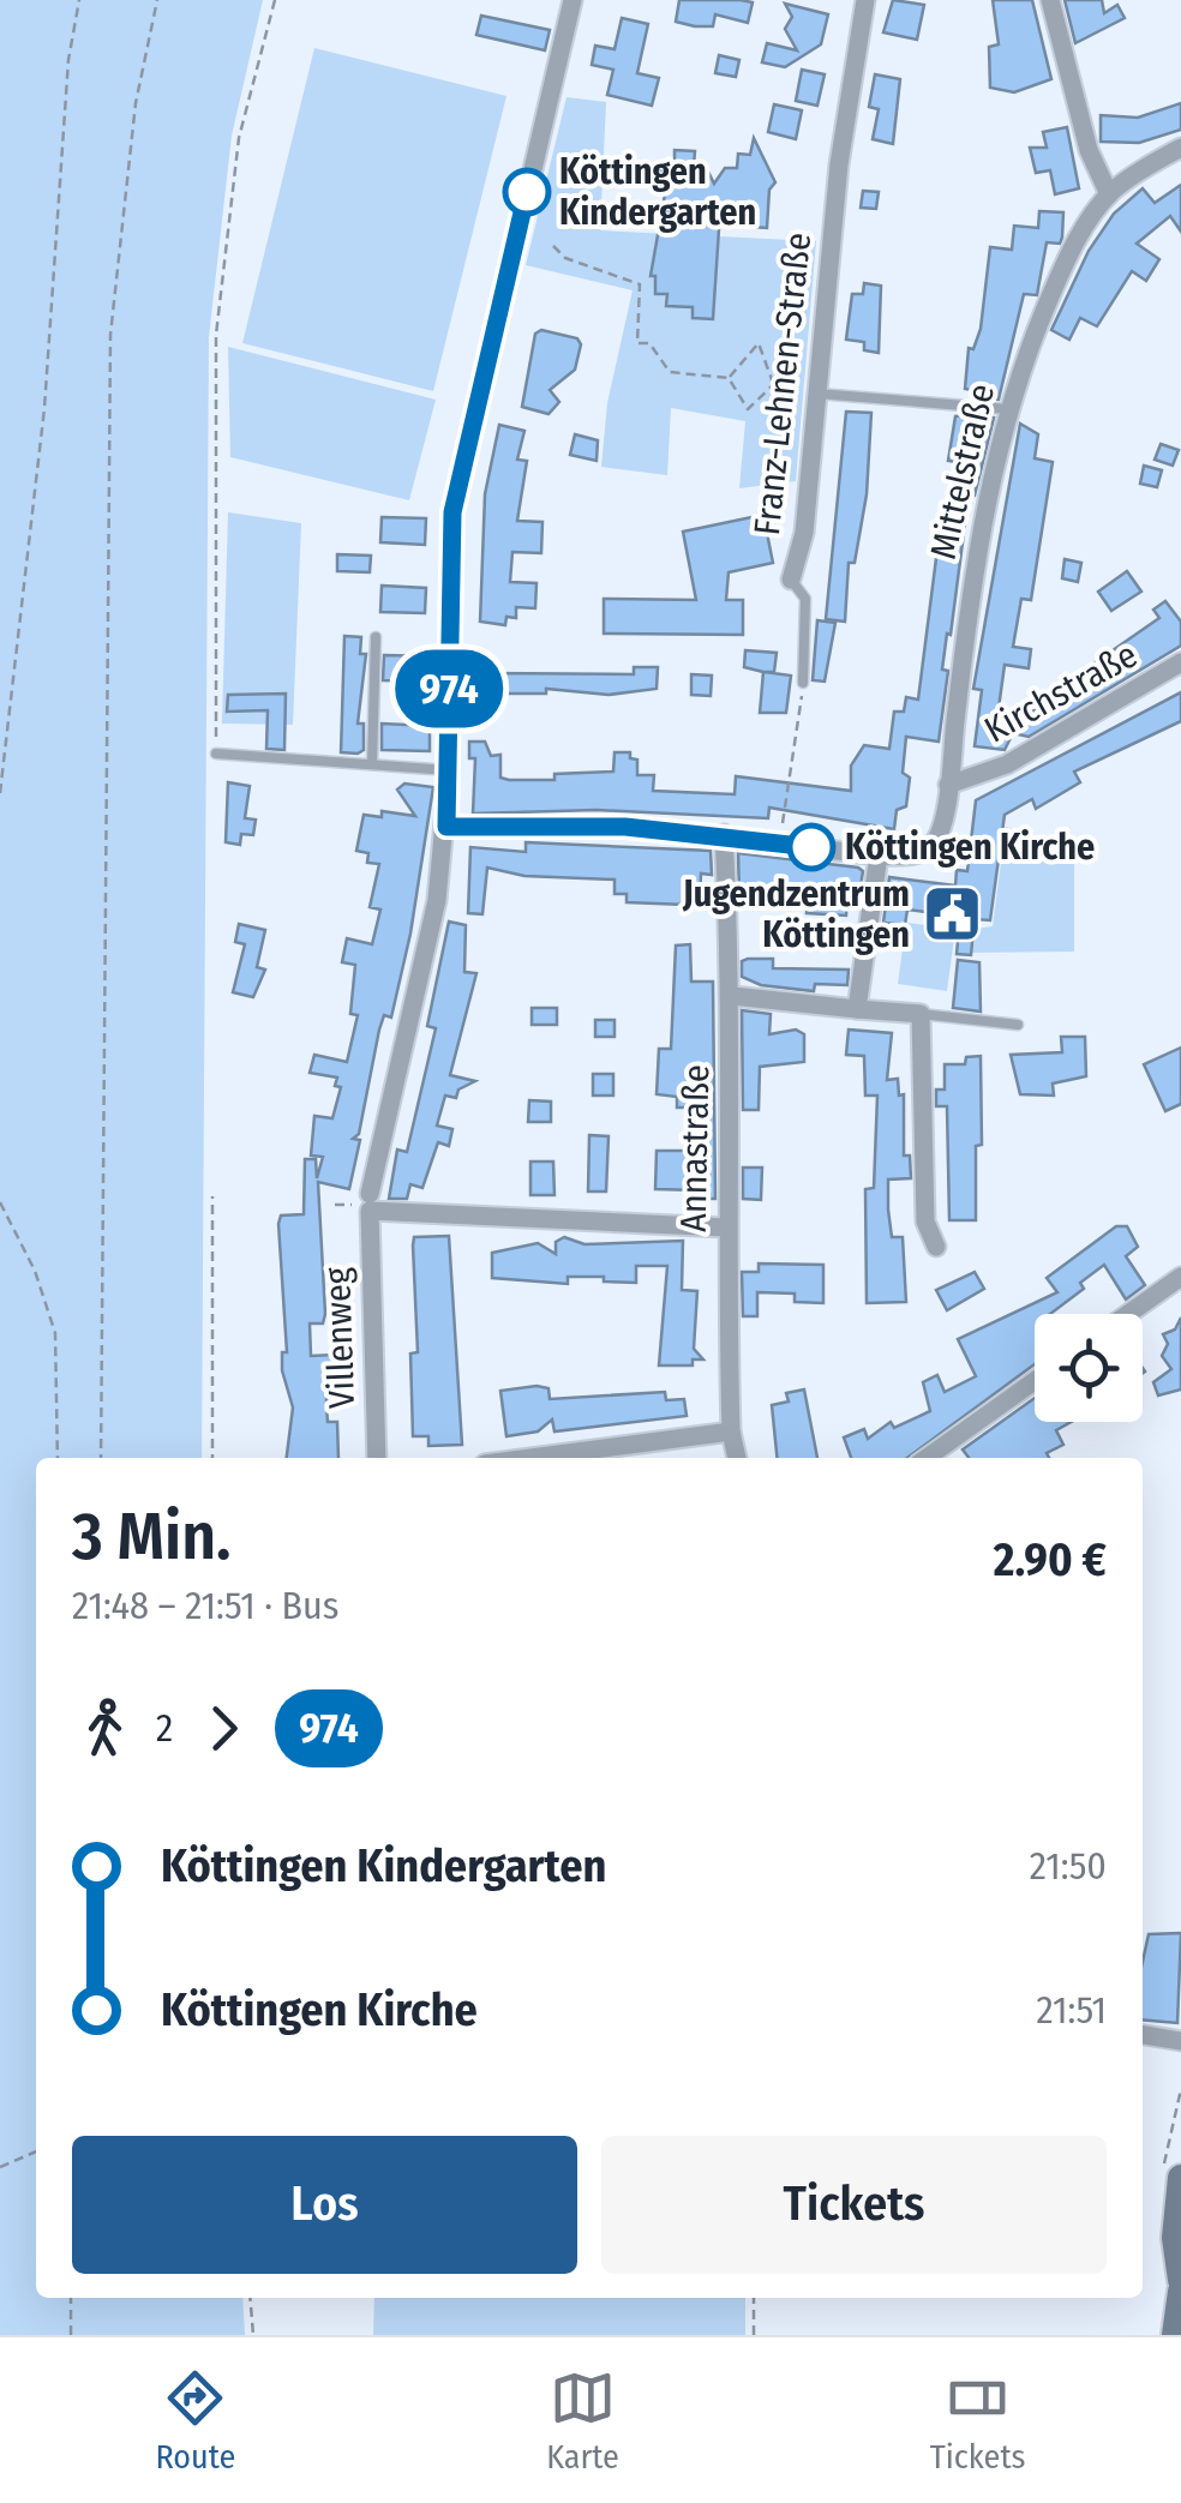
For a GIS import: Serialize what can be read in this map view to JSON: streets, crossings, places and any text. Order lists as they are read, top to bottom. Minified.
{"streets":{"street":["Franz-Lehnen-Straße","Mittelstraße","Kirchstraße","Annastraße","Villenweg"]},"crossings":[["Mittelstraße","Kirchstraße"]],"places":{"other":["Köttingen Kindergarten","Köttingen Kirche"],"public building":["Jugendzentrum Köttingen"]},"lines":["bus line 974"],"page":{"on_map":"974","heading":["3 Min.","21:48 – 21:51 · Bus","2.90 €"],"legs":["2","974"],"list":[{"name":"Köttingen Kindergarten","value":"21:50"},{"name":"Köttingen Kirche","value":"21:51"}],"buttons":["Los","Tickets"],"tabs":["Route","Karte","Tickets"]}}
